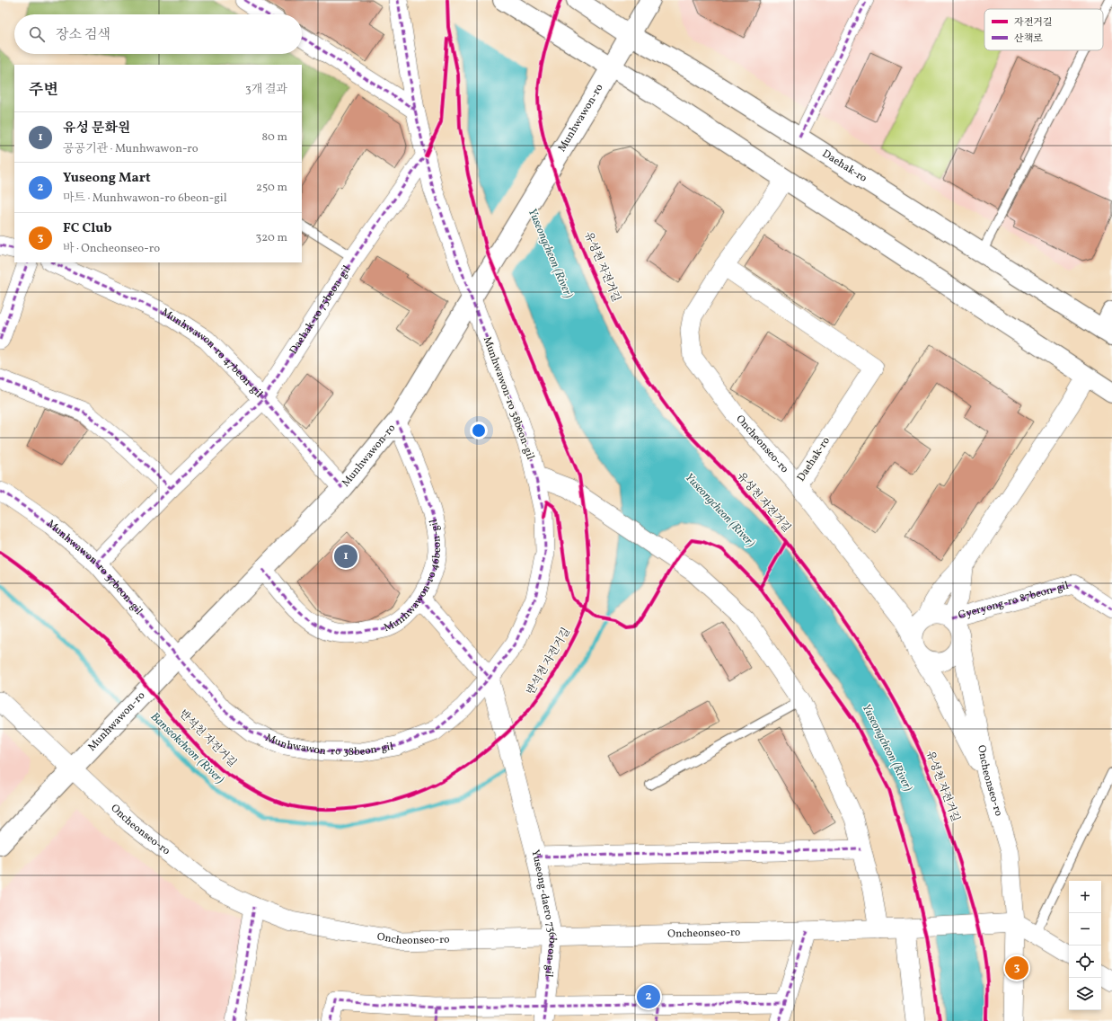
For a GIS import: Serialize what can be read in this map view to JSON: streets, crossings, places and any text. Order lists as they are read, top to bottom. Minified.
{"streets":{"street":["Munhwawon-ro","Daehak-ro","Daehak-ro 75beon-gil","Munhwawon-ro 47beon-gil","Munhwawon-ro 38beon-gil","Oncheonseo-ro","Munhwawon-ro 37beon-gil","Munhwawon-ro 46beon-gil","Gyeryong-ro 87beon-gil","Yuseong-daero 736beon-gil"],"cycle path":["유성천 자전거길","반석천 자전거길"]},"crossings":[["Munhwawon-ro","Daehak-ro"],["Munhwawon-ro","Munhwawon-ro 47beon-gil"],["Munhwawon-ro","Munhwawon-ro 38beon-gil"],["Munhwawon-ro","Oncheonseo-ro"],["Munhwawon-ro","Munhwawon-ro 37beon-gil"],["Munhwawon-ro","Munhwawon-ro 46beon-gil"],["Daehak-ro","Oncheonseo-ro"],["Daehak-ro 75beon-gil","Munhwawon-ro 47beon-gil"],["Daehak-ro 75beon-gil","Munhwawon-ro 38beon-gil"],["Daehak-ro 75beon-gil","Munhwawon-ro 37beon-gil"],["Munhwawon-ro 38beon-gil","Munhwawon-ro 37beon-gil"],["Munhwawon-ro 38beon-gil","Yuseong-daero 736beon-gil"],["Oncheonseo-ro","Gyeryong-ro 87beon-gil"],["Oncheonseo-ro","Yuseong-daero 736beon-gil"]],"water":["Yuseongcheon (River)","Banseokcheon (River)"],"legend":["자전거길","산책로"],"page":{"search":"장소 검색","heading":["주변","3개 결과"],"list":[{"mark":"1","name":"유성 문화원","note":"공공기관 · Munhwawon-ro","value":"80 m"},{"mark":"2","name":"Yuseong Mart","note":"마트 · Munhwawon-ro 6beon-gil","value":"250 m"},{"mark":"3","name":"FC Club","note":"바 · Oncheonseo-ro","value":"320 m"}],"pins":["1","3","2"],"map_buttons":["+","−"]}}
